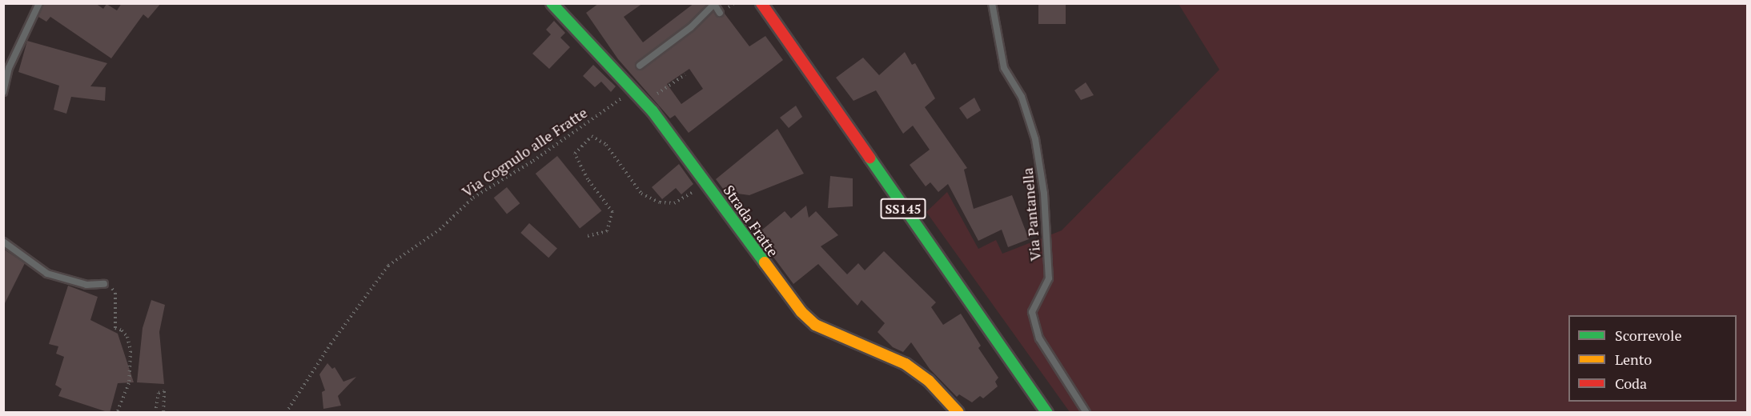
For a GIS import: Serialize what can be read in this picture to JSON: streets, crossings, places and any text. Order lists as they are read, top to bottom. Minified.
{"streets":{"street":["SS145","Strada Fratte"],"lane":["Via Pantanella"],"path":["Via Cognulo alle Fratte"]},"crossings":[["Via Cognulo alle Fratte","Strada Fratte"]],"legend":["Scorrevole","Lento","Coda"]}
